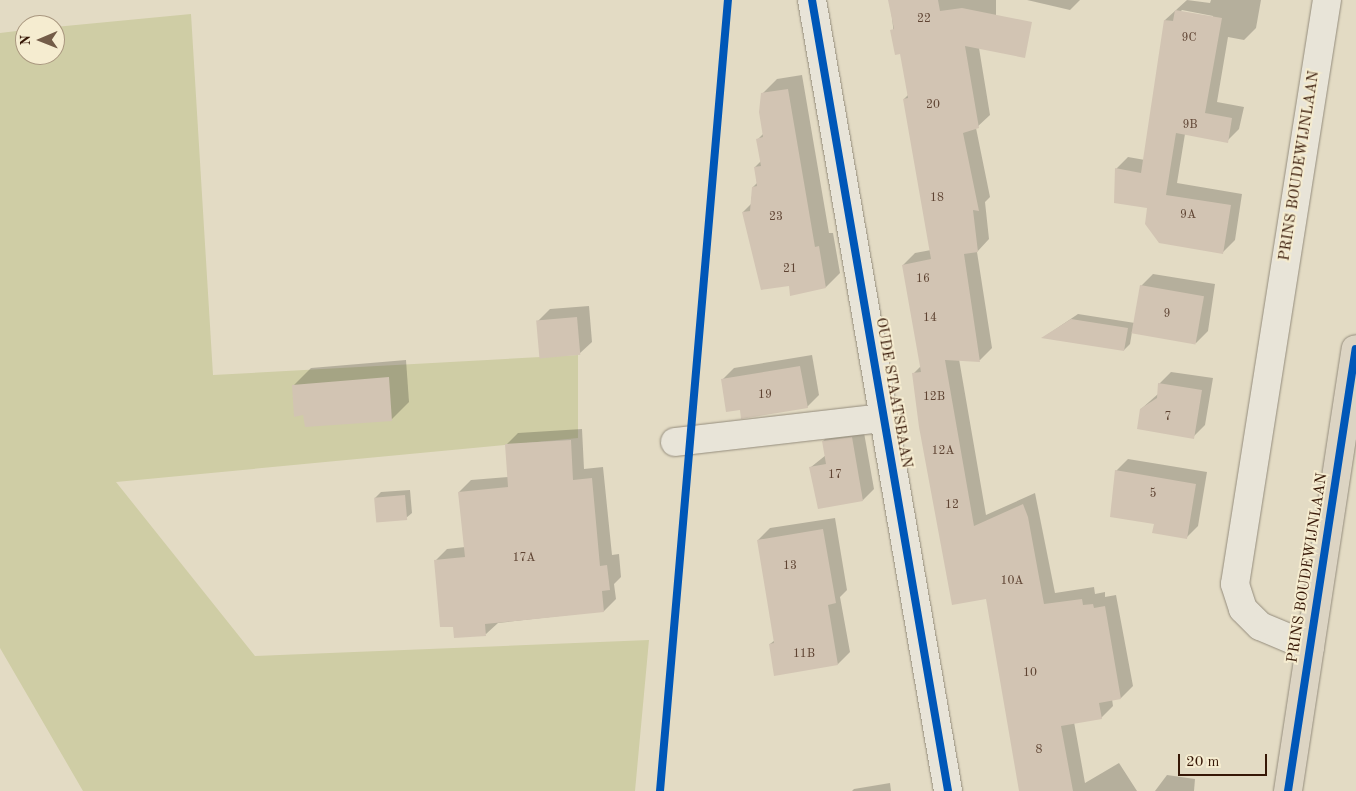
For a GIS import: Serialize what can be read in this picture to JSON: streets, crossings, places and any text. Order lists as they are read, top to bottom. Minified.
{"streets":{"main road":["PRINS BOUDEWIJNLAAN"],"street":["OUDE STAATSBAAN"]},"house_numbers":["22","9C","20","9B","18","9A","23","21","16","9","14","19","12B","7","12A","17","5","12","17A","13","10A","11B","10","8"],"scale_bar":"20 m","north":"left"}
